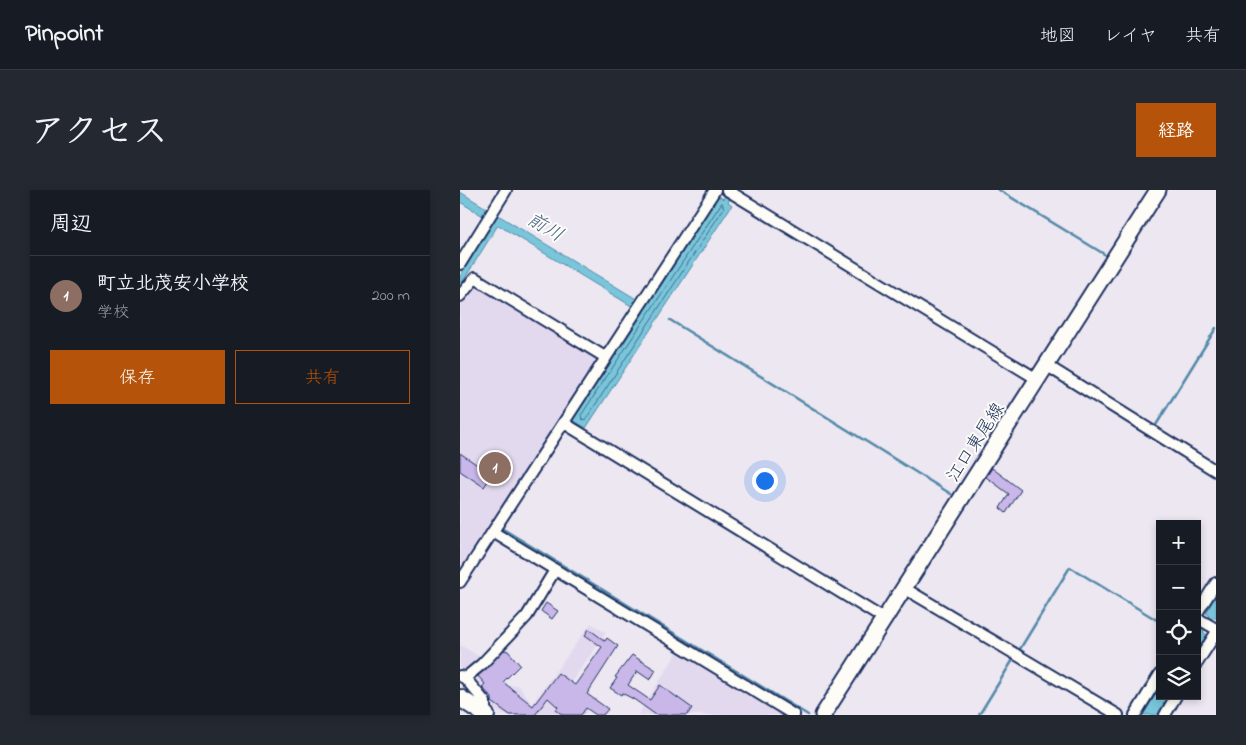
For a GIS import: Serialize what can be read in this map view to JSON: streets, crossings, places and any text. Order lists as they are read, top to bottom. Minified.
{"streets":{"main road":["江口東尾線"]},"water":["前川"],"page":{"header":"Pinpoint","nav":["地図","レイヤ","共有"],"title":"アクセス","buttons":["経路",["保存","共有"]],"heading":"周辺","list":[{"mark":"1","name":"町立北茂安小学校","note":"学校","value":"200 m"}],"pins":"1","map_buttons":["+","−"]}}
